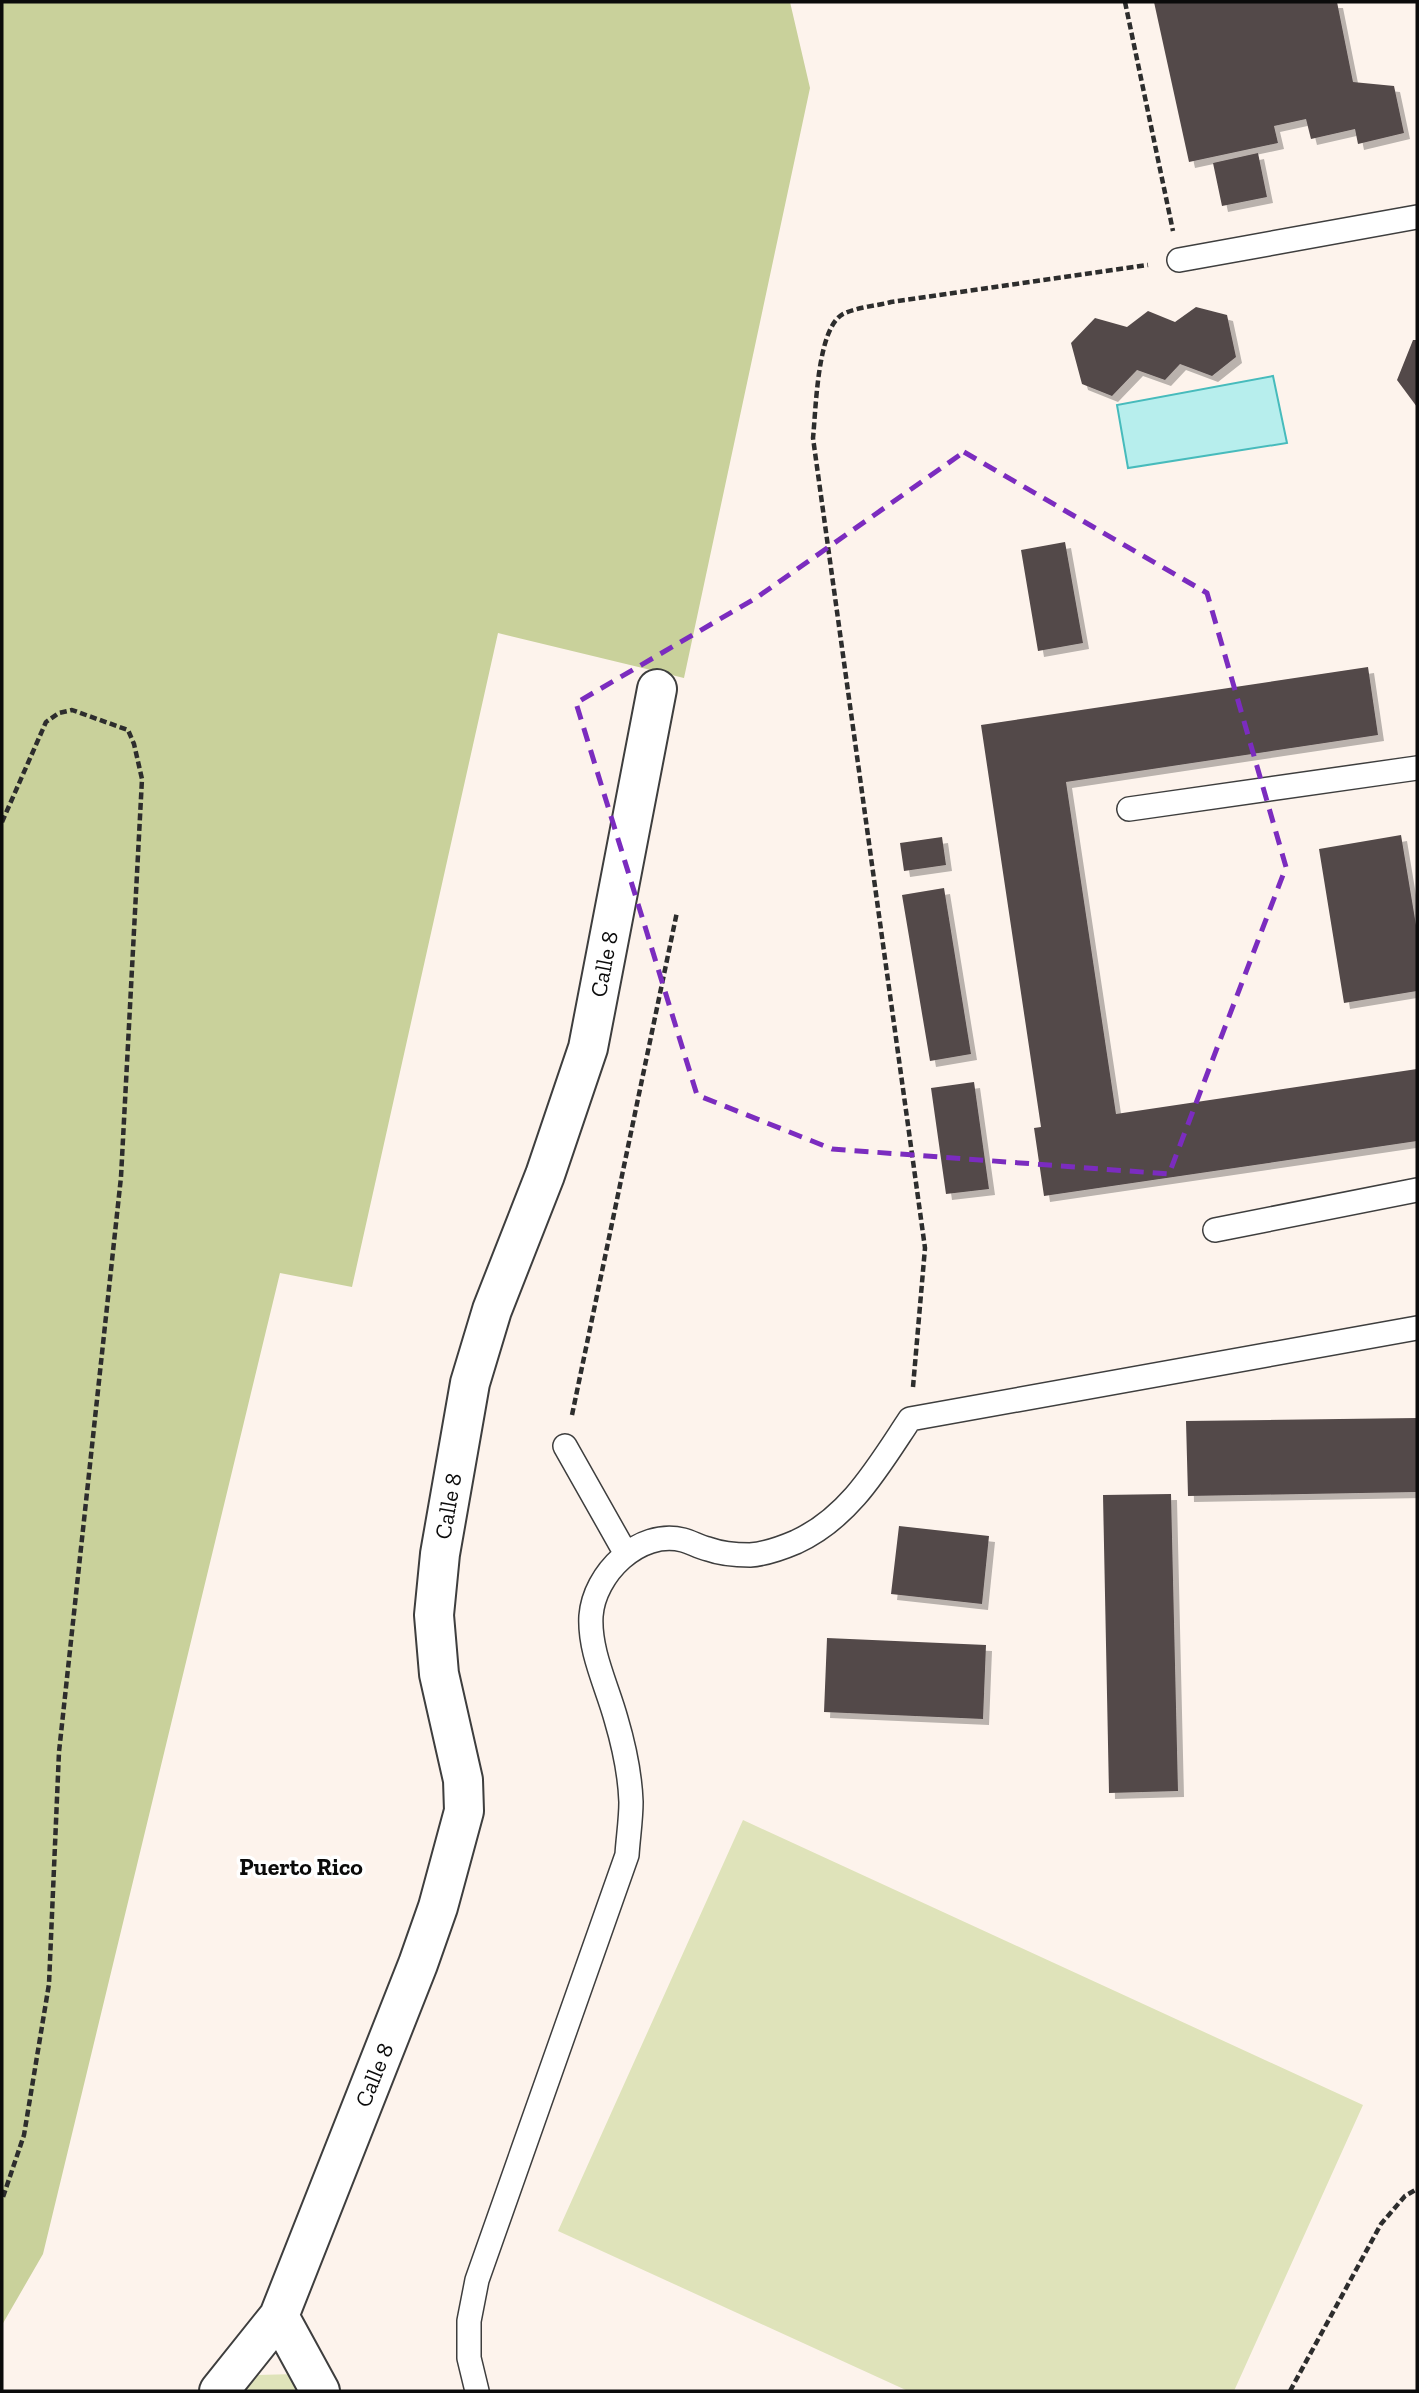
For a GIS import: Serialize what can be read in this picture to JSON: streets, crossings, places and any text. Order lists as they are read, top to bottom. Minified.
{"streets":{"street":["Calle 8"]},"districts":["Puerto Rico"]}
